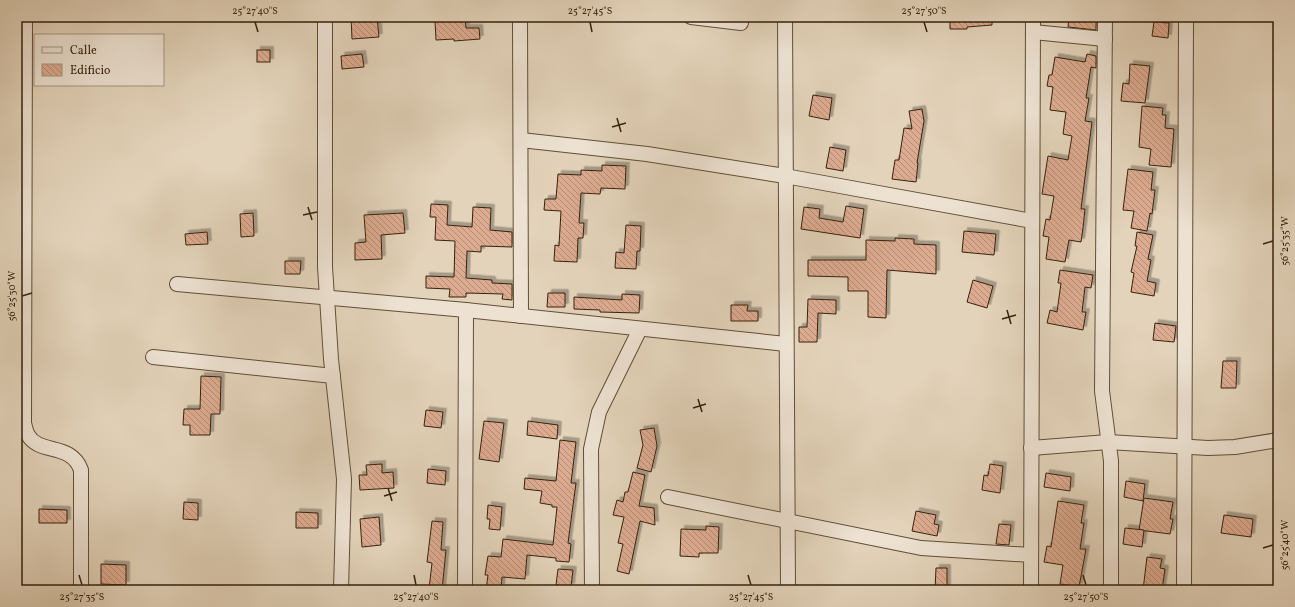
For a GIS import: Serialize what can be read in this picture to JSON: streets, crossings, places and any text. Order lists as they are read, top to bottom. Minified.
{"legend":["Calle","Edificio"],"coordinates":["25°27'40\"S","25°27'45\"S","25°27'50\"S","56°25'35\"W","56°25'30\"W","56°25'40\"W","25°27'35\"S"]}
